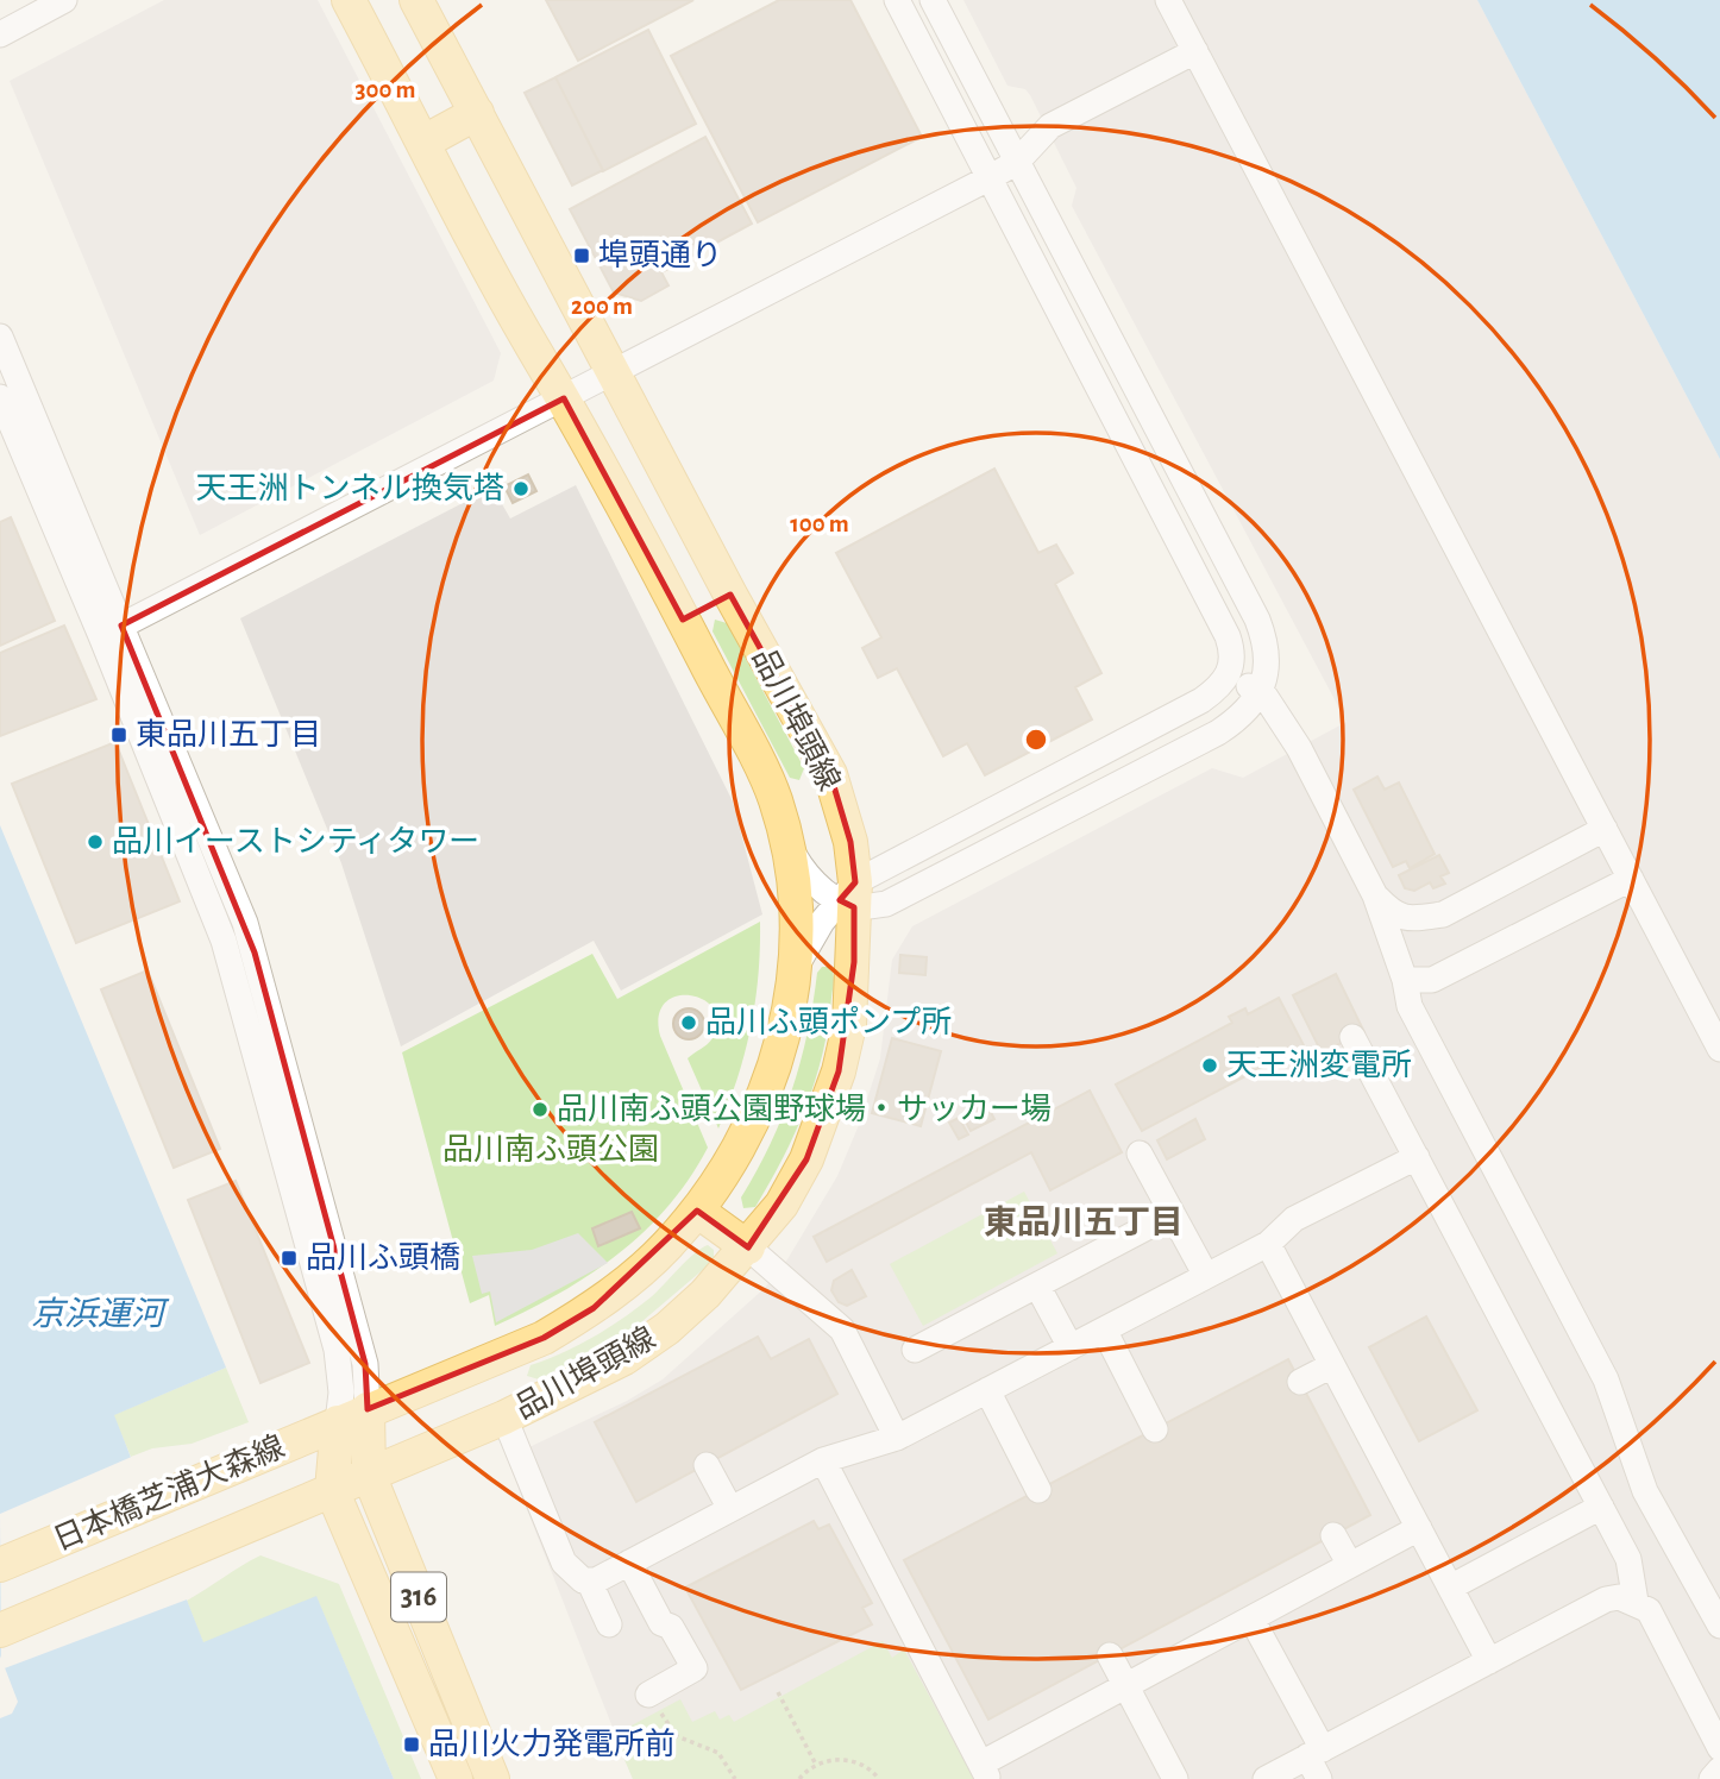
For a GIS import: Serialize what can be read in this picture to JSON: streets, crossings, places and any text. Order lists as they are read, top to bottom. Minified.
{"streets":{"main road":["品川埠頭線","日本橋芝浦大森線","316"]},"crossings":[["品川埠頭線","日本橋芝浦大森線"],["品川埠頭線","316"],["日本橋芝浦大森線","316"]],"districts":["東品川五丁目"],"water":["京浜運河"],"parks":["品川南ふ頭公園"],"places":{"transit":["埠頭通り","東品川五丁目","品川ふ頭橋","品川火力発電所前"],"other":["天王洲トンネル換気塔","品川イーストシティタワー","品川ふ頭ポンプ所","天王洲変電所","品川南ふ頭公園野球場・サッカー場"]},"rings":["300 m","200 m","100 m"]}
